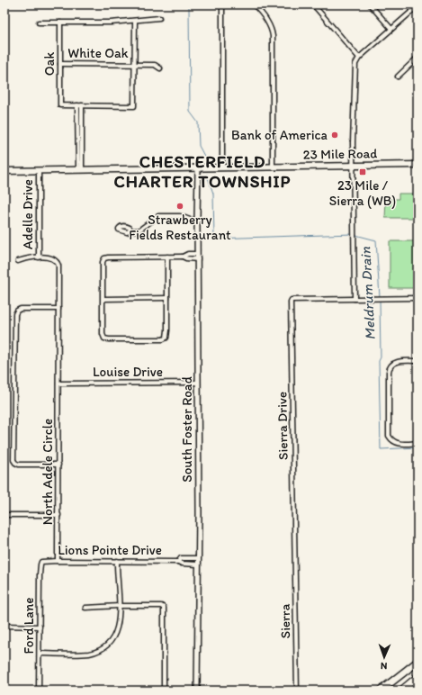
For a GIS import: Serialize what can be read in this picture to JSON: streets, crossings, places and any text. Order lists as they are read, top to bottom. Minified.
{"streets":{"main road":["23 Mile Road"],"street":["White Oak","Oak","Adelle Drive","Louise Drive","Sierra Drive","South Foster Road","North Adele Circle","Lions Pointe Drive","Sierra","Ford Lane"]},"crossings":[["White Oak","Oak"],["23 Mile Road","Adelle Drive"],["23 Mile Road","South Foster Road"],["Adelle Drive","North Adele Circle"],["Louise Drive","South Foster Road"],["Louise Drive","North Adele Circle"],["Sierra Drive","Sierra"],["North Adele Circle","Lions Pointe Drive"],["Lions Pointe Drive","Ford Lane"]],"districts":["CHESTERFIELD CHARTER TOWNSHIP"],"water":["Meldrum Drain"],"places":{"other":["Bank of America","Strawberry Fields Restaurant"],"transit":["23 Mile / Sierra (WB)"]},"north":"bottom"}
